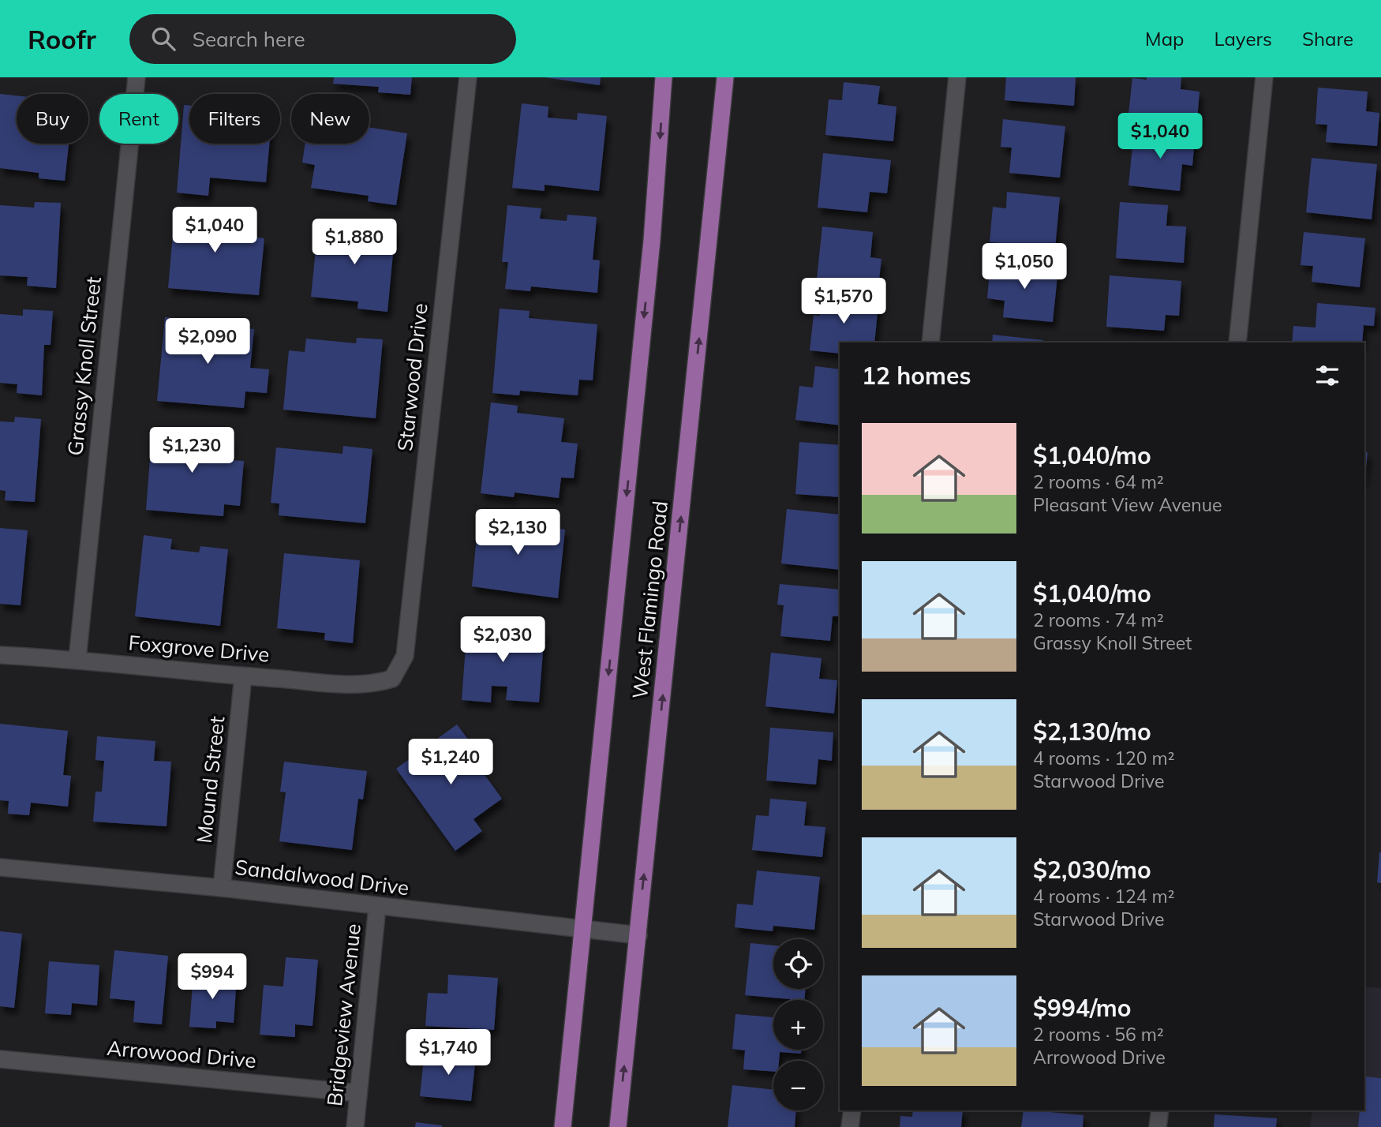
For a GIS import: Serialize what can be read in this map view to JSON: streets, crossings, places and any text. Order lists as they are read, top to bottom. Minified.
{"streets":{"main road":["West Flamingo Road"],"street":["Grassy Knoll Street","Starwood Drive","Foxgrove Drive","Mound Street","Sandalwood Drive","Bridgeview Avenue","Arrowood Drive"]},"crossings":[["Grassy Knoll Street","Foxgrove Drive"],["Starwood Drive","Foxgrove Drive"],["West Flamingo Road","Sandalwood Drive"],["Foxgrove Drive","Mound Street"],["Mound Street","Sandalwood Drive"],["Sandalwood Drive","Bridgeview Avenue"],["Bridgeview Avenue","Arrowood Drive"]],"page":{"header":"Roofr","search":"Search here","nav":["Map","Layers","Share"],"chip":["Buy","Rent","Filters","New"],"price":["$1,040","$1,040","$1,880","$1,050","$1,570","$2,090","$1,230","$2,130","$2,030","$1,240","$994","$1,740"],"heading":"12 homes","list":[{"name":"$1,040/mo","note":"2 rooms · 64 m² · Pleasant View Avenue"},{"name":"$1,040/mo","note":"2 rooms · 74 m² · Grassy Knoll Street"},{"name":"$2,130/mo","note":"4 rooms · 120 m² · Starwood Drive"},{"name":"$2,030/mo","note":"4 rooms · 124 m² · Starwood Drive"},{"name":"$994/mo","note":"2 rooms · 56 m² · Arrowood Drive"}],"map_buttons":["+","−"]}}
